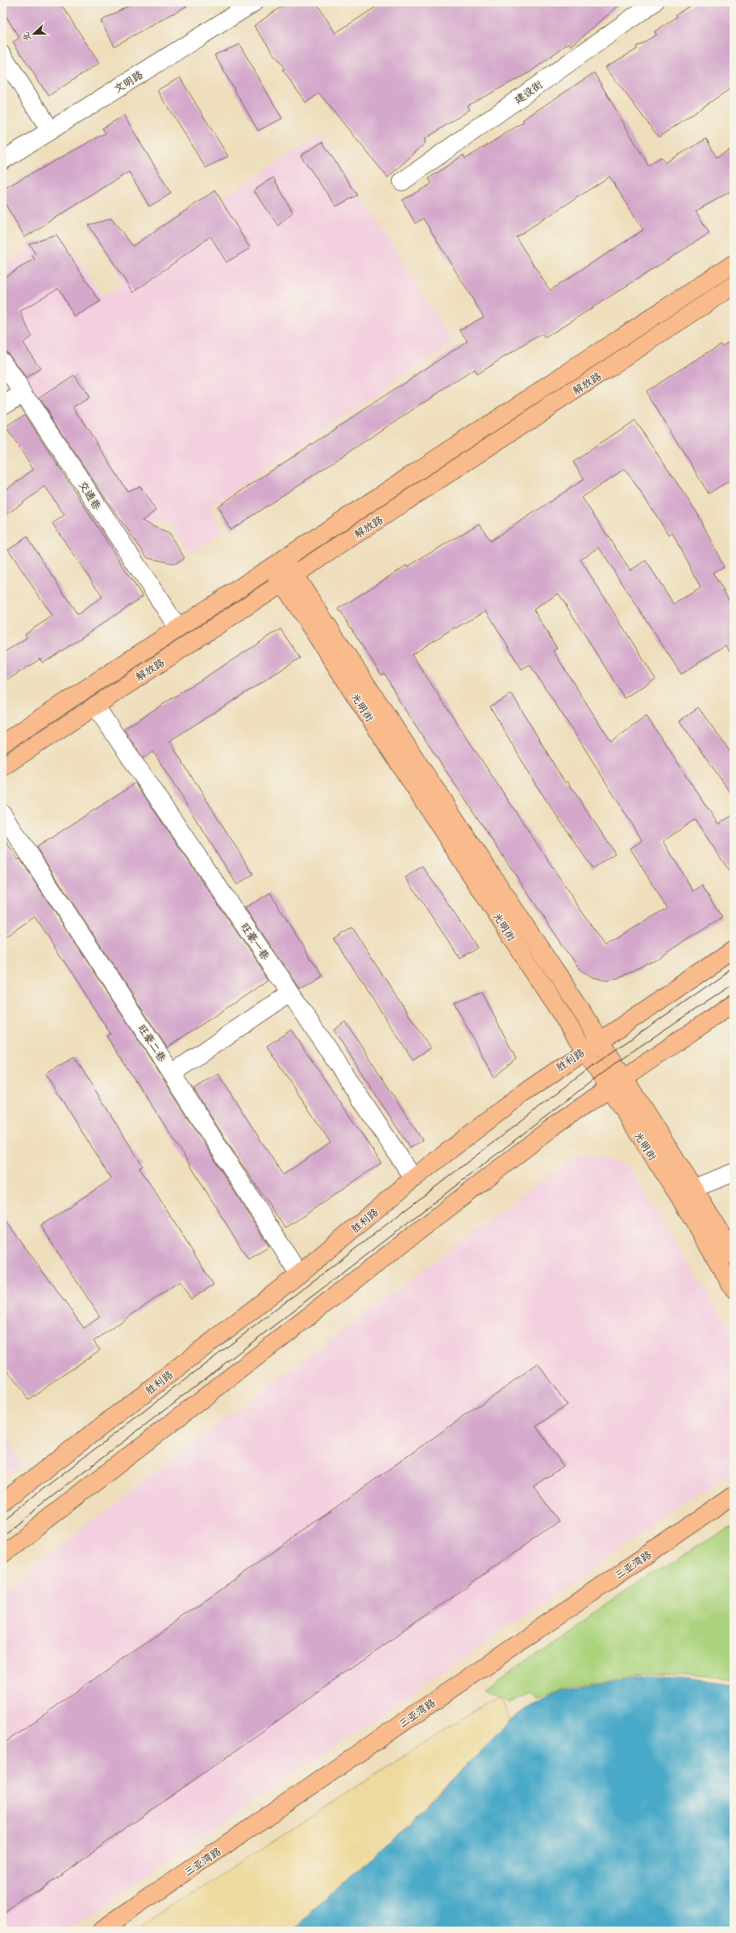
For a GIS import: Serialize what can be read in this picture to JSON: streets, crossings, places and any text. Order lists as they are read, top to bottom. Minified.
{"streets":{"main road":["解放路","光明街","胜利路","三亚湾路"],"street":["文明路","建设街","交通巷","旺豪一巷","旺豪二巷"]},"crossings":[["解放路","交通巷"],["解放路","光明街"],["解放路","旺豪一巷"],["光明街","胜利路"],["旺豪一巷","胜利路"],["旺豪二巷","胜利路"]],"north":"left"}
